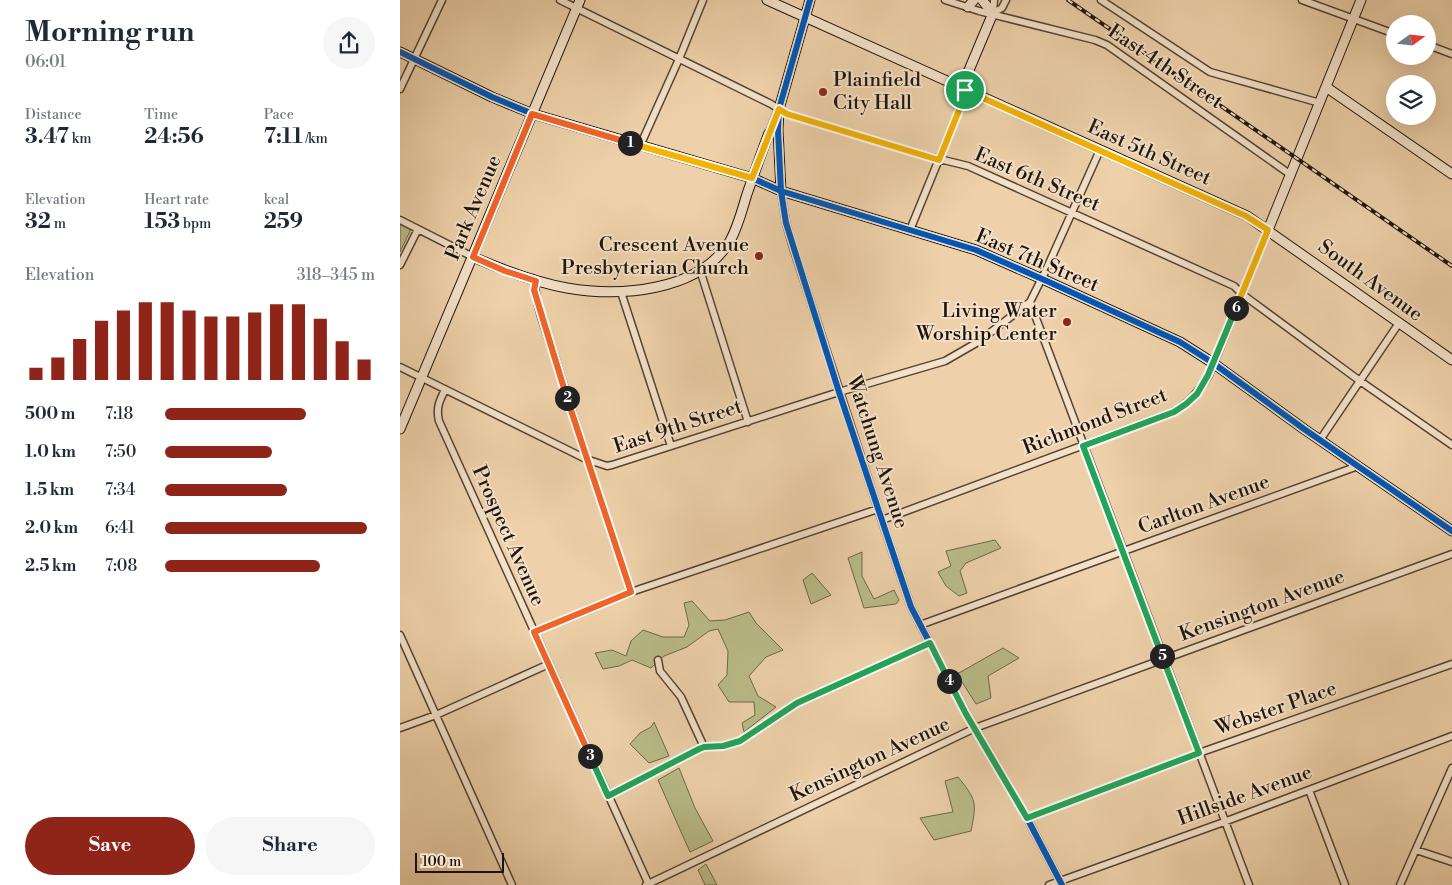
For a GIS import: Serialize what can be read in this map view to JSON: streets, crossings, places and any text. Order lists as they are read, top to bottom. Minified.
{"streets":{"street":["East 4th Street","East 5th Street","East 6th Street","Park Avenue","East 7th Street","South Avenue","Richmond Street","East 9th Street","Watchung Avenue","Carlton Avenue","Prospect Avenue","Kensington Avenue","Webster Place","Hillside Avenue"]},"crossings":[["East 4th Street","Richmond Street"],["East 5th Street","South Avenue"],["East 5th Street","Richmond Street"],["East 5th Street","Watchung Avenue"],["East 6th Street","Park Avenue"],["East 6th Street","Richmond Street"],["East 6th Street","Watchung Avenue"],["Park Avenue","East 7th Street"],["Park Avenue","East 9th Street"],["East 7th Street","Richmond Street"],["East 7th Street","Watchung Avenue"],["East 7th Street","Carlton Avenue"],["South Avenue","Richmond Street"],["Richmond Street","Watchung Avenue"],["East 9th Street","Watchung Avenue"],["East 9th Street","Prospect Avenue"],["Watchung Avenue","Carlton Avenue"],["Watchung Avenue","Kensington Avenue"],["Watchung Avenue","Webster Place"],["Watchung Avenue","Hillside Avenue"],["Prospect Avenue","Kensington Avenue"]],"places":["Plainfield City Hall","Crescent Avenue Presbyterian Church","Living Water Worship Center"],"scale_bar":"100 m","north":"right","page":{"heading":["Morning run","06:01"],"stats":[["Distance","3.47 km"],["Time","24:56"],["Pace","7:11 /km"],["Elevation","32 m"],["Heart rate","153 bpm"],["kcal","259"]],"pins":["1","6","2","5","4","3"],"chart":["Elevation","318–345 m"],"list":[{"name":"500 m","note":"7:18"},{"name":"1.0 km","note":"7:50"},{"name":"1.5 km","note":"7:34"},{"name":"2.0 km","note":"6:41"},{"name":"2.5 km","note":"7:08"}],"buttons":["Save","Share"],"scale":"100 m"}}
